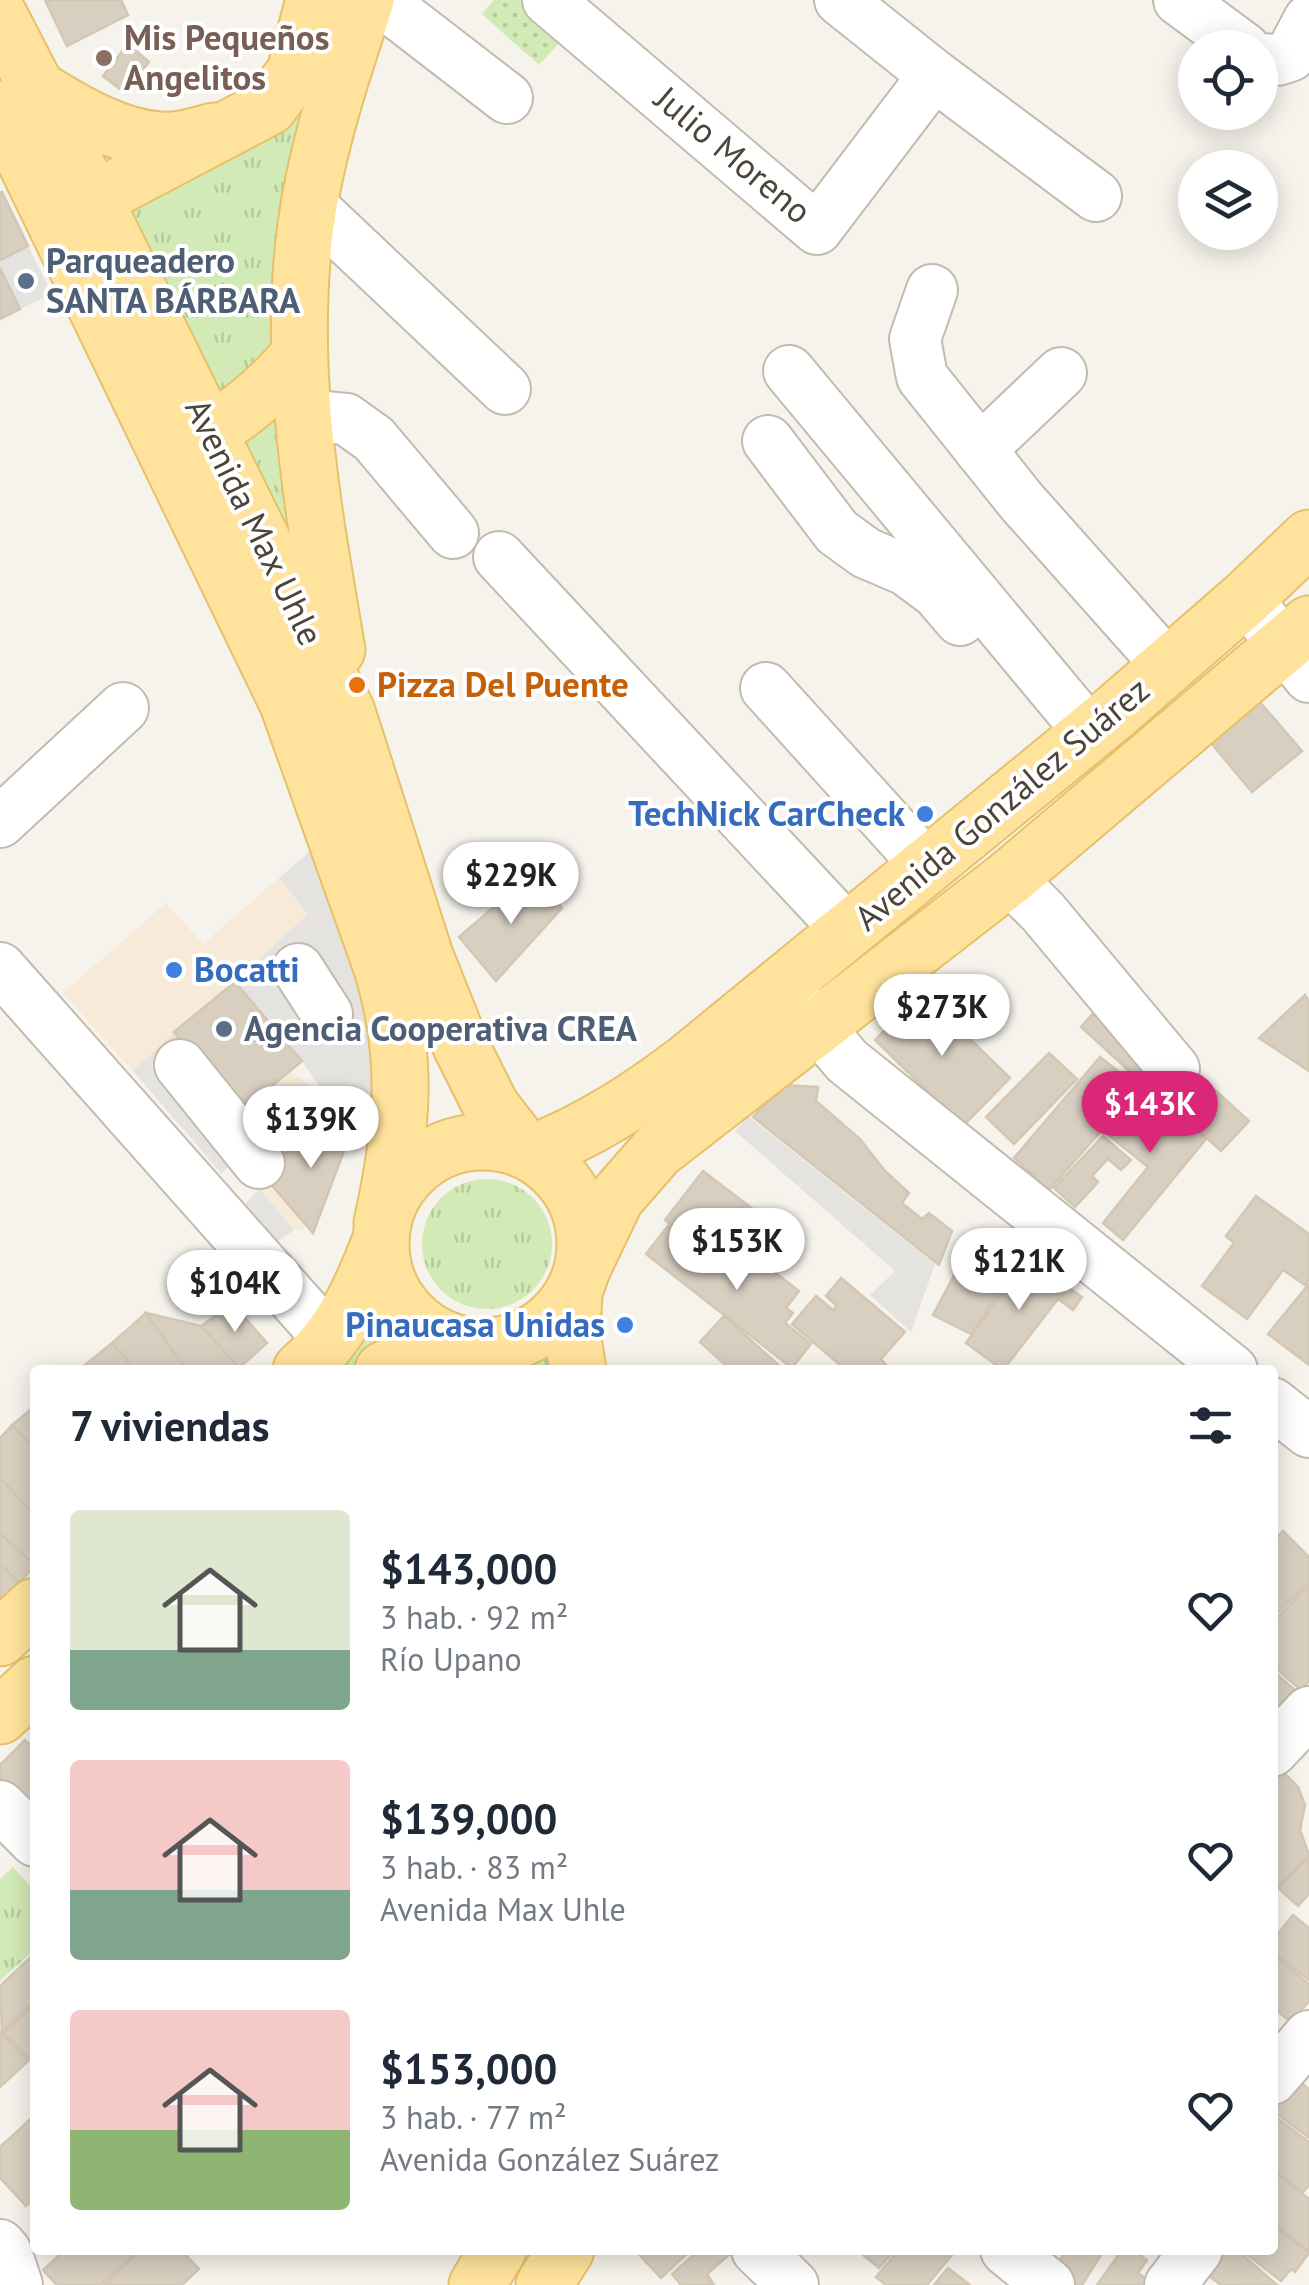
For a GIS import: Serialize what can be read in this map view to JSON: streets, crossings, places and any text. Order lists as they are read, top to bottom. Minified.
{"streets":{"main road":["Avenida Max Uhle","Avenida González Suárez"],"street":["Julio Moreno"]},"crossings":[["Avenida Max Uhle","Avenida González Suárez"]],"places":["Mis Pequeños Angelitos","Parqueadero SANTA BÁRBARA","Pizza Del Puente","TechNick CarCheck","Bocatti","Agencia Cooperativa CREA","Pinaucasa Unidas"],"page":{"price":["$229K","$273K","$143K","$139K","$153K","$121K","$104K"],"heading":"7 viviendas","list":[{"name":"$143,000","note":"3 hab. · 92 m² · Río Upano"},{"name":"$139,000","note":"3 hab. · 83 m² · Avenida Max Uhle"},{"name":"$153,000","note":"3 hab. · 77 m² · Avenida González Suárez"}]}}
